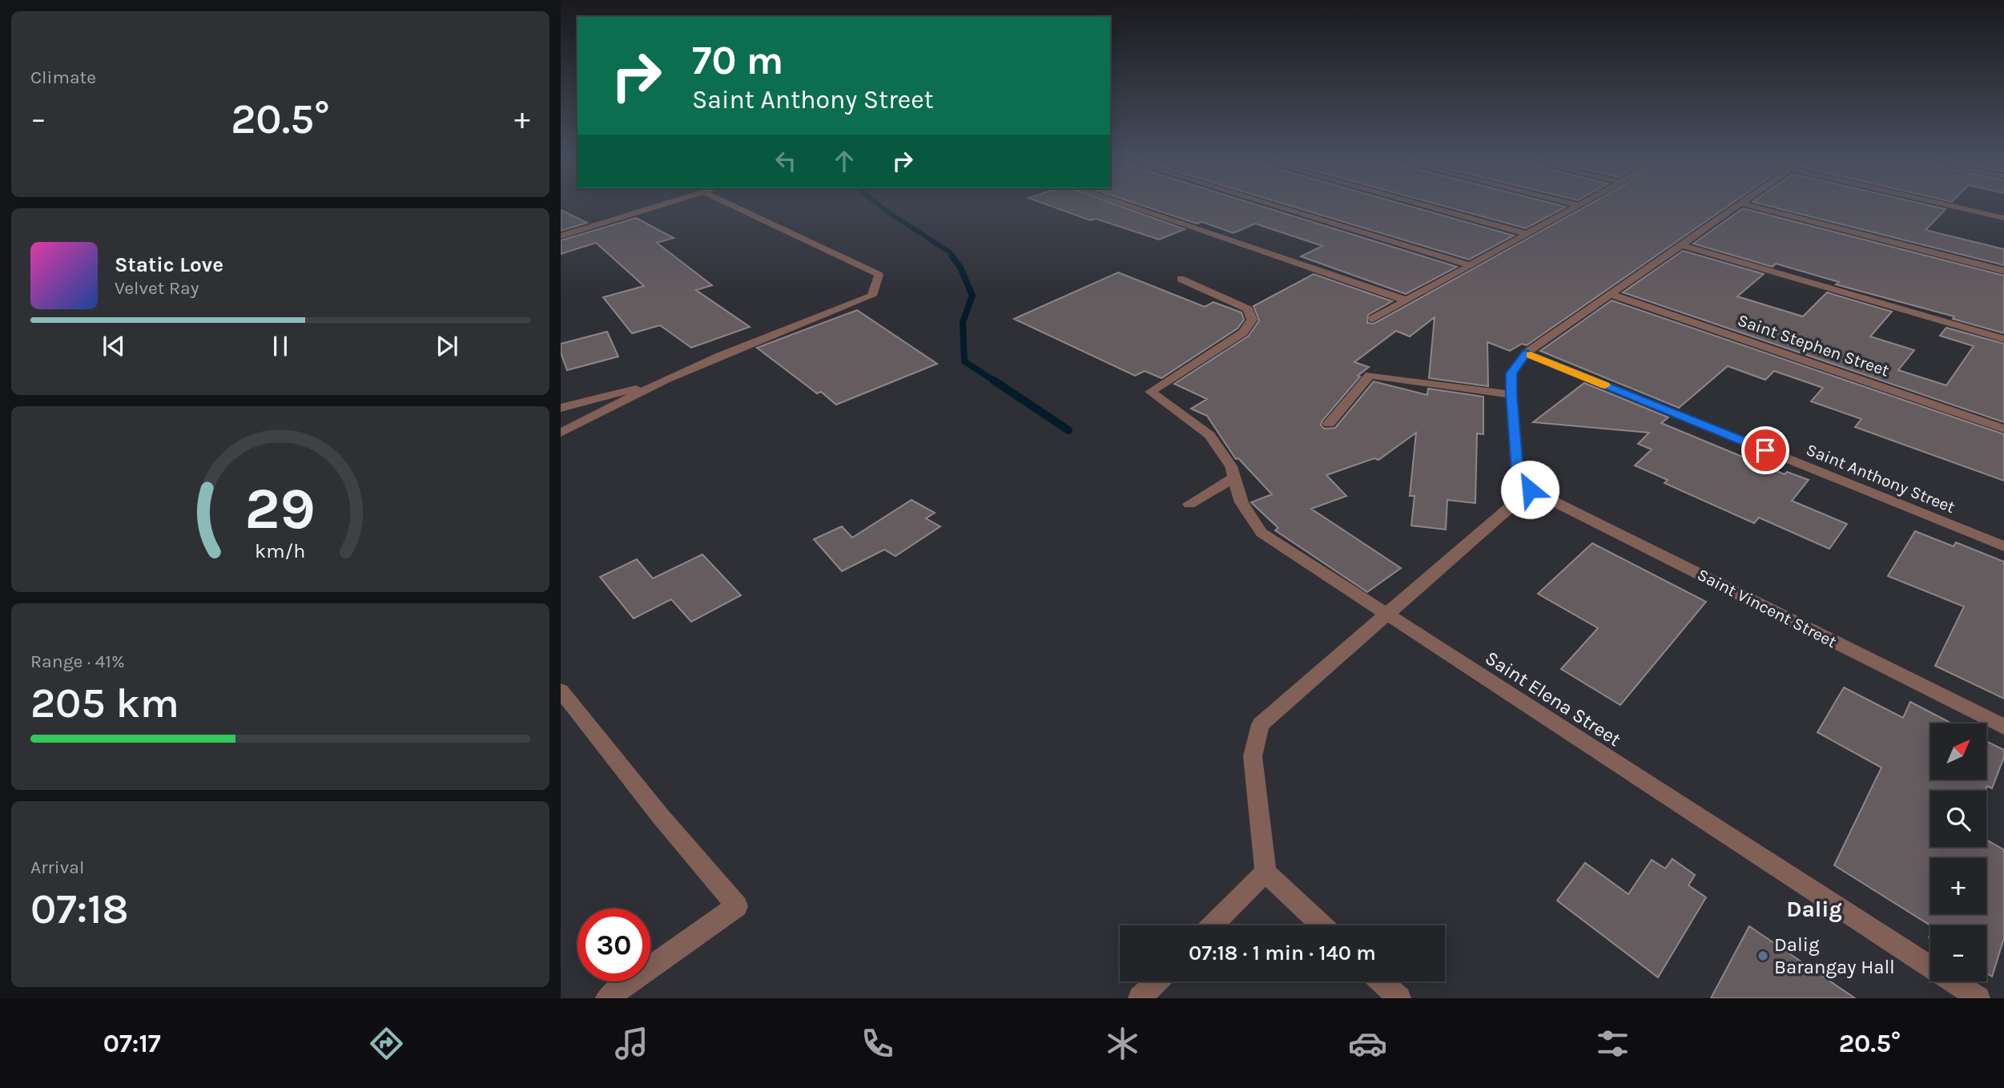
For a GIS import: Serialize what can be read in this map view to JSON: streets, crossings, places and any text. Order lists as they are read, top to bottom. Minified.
{"streets":{"street":["Saint Stephen Street","Saint Anthony Street","Saint Vincent Street","Saint Elena Street"]},"districts":["Dalig"],"places":["Dalig Barangay Hall"],"north":"top right","page":{"tile":["Climate",["Range · 41%","205 km"],["Arrival","07:18"]],"turn":["70 m","Saint Anthony Street"],"heat":["−","20.5°","+"],"song":["Static Love","Velvet Ray"],"map_buttons":["+","−"],"limit":"30","trip":"07:18 · 1 min · 140 m","tabs":["07:17","20.5°"],"gauge":["29","km/h"]}}
